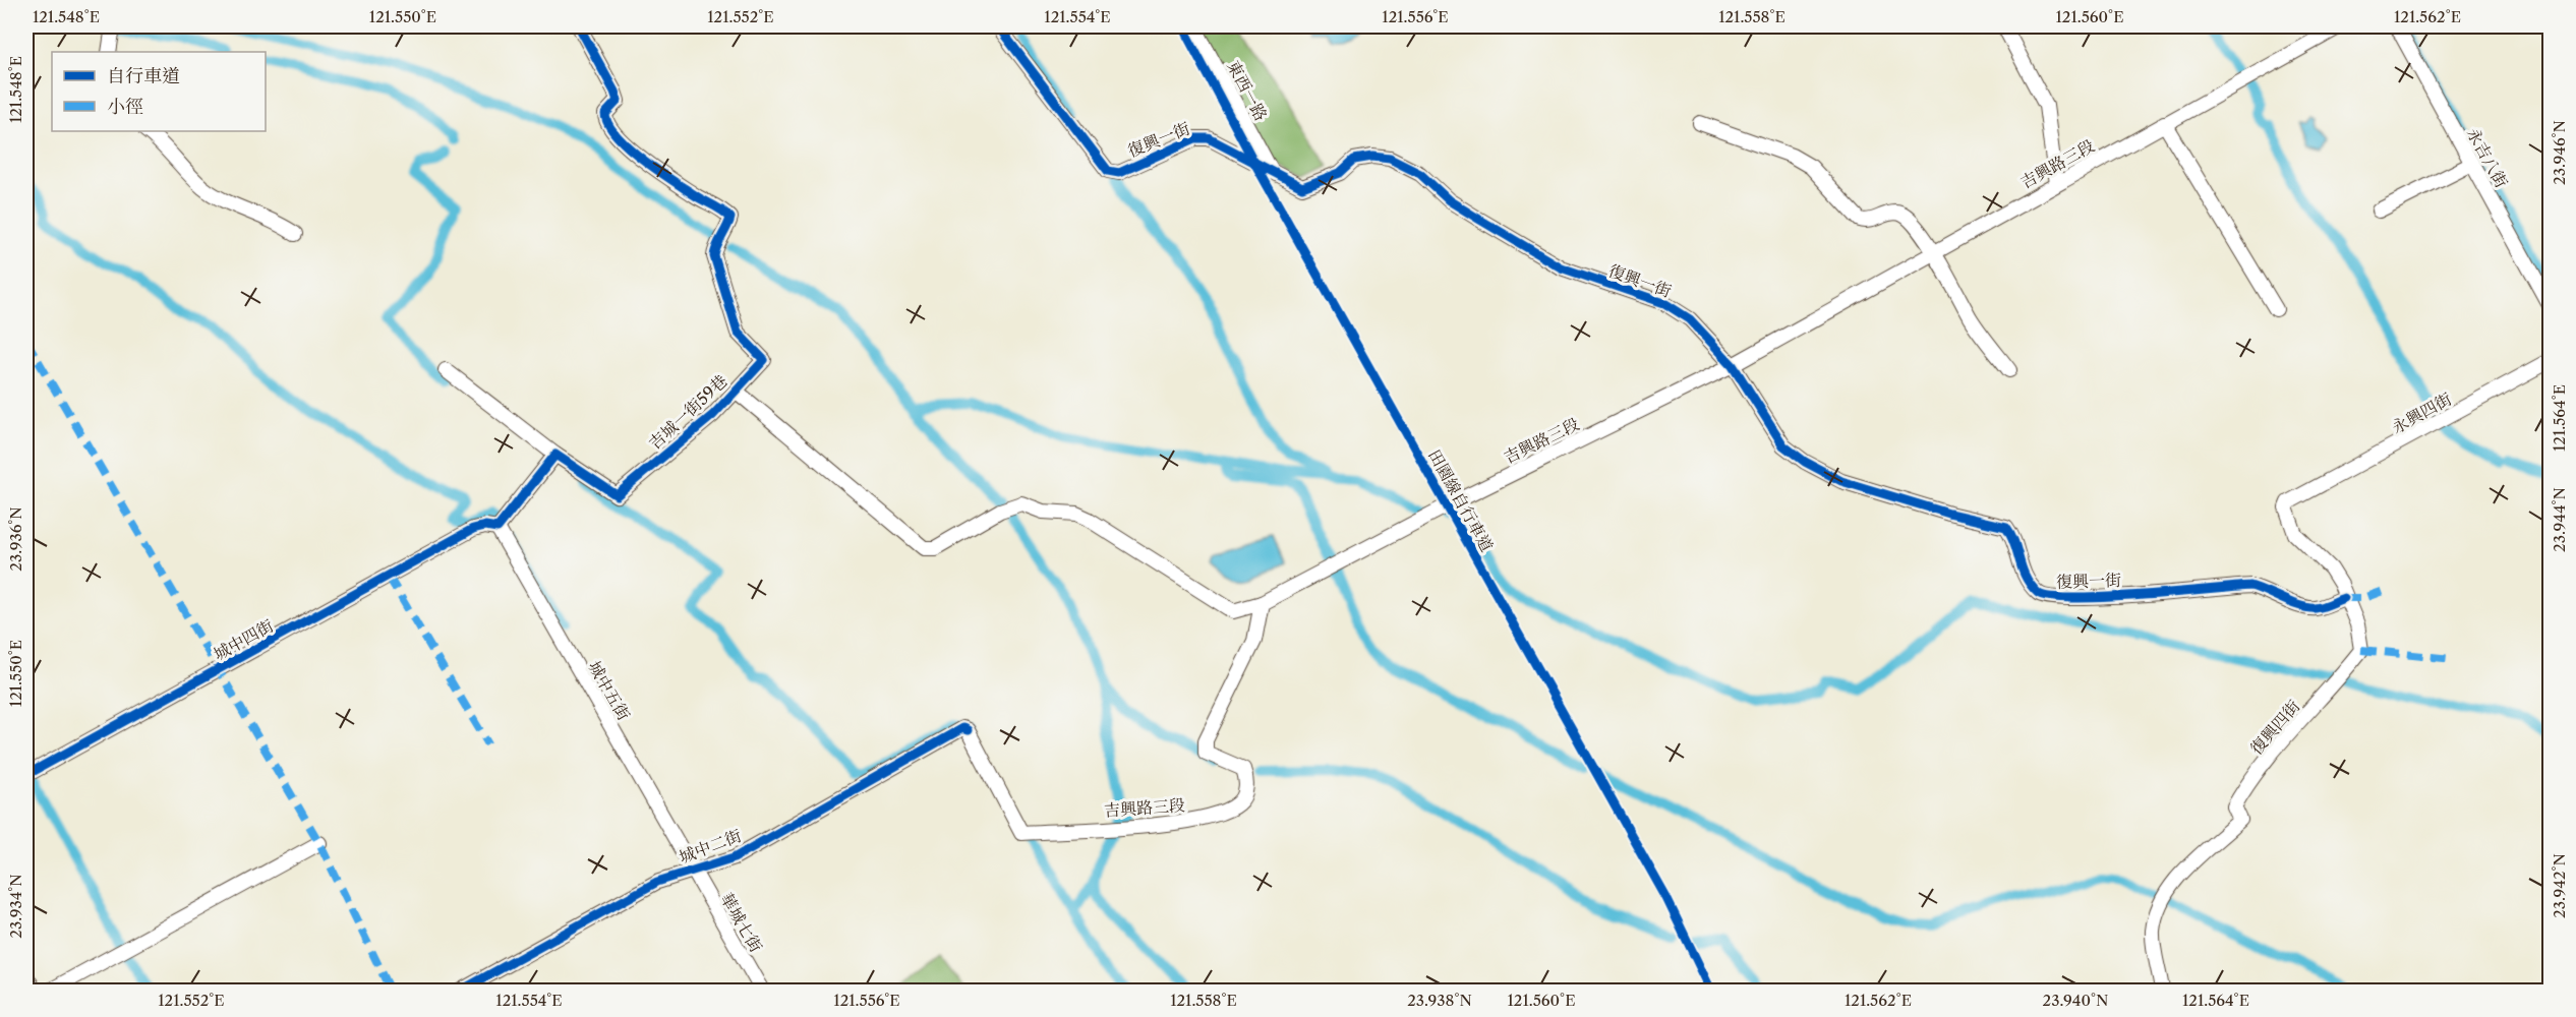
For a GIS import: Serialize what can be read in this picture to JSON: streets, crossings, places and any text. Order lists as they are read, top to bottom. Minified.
{"streets":{"street":["東西一路","復興一街","永吉八街","吉興路三段","吉城一街59巷","永興四街","城中四街","城中五街","復興四街","城中二街","華城七街"],"cycle path":["田園線自行車道"]},"crossings":[["東西一路","復興一街"],["復興一街","吉興路三段"],["復興一街","復興四街"],["吉興路三段","城中二街"],["永興四街","復興四街"],["城中四街","城中五街"],["城中五街","城中二街"],["城中五街","華城七街"],["城中二街","華城七街"]],"legend":["自行車道","小徑"],"coordinates":["121.548°E","121.550°E","121.552°E","121.554°E","121.556°E","121.558°E","121.560°E","121.562°E","23.946°N","121.564°E","23.944°N","23.936°N","23.942°N","23.934°N","23.938°N","23.940°N"]}
